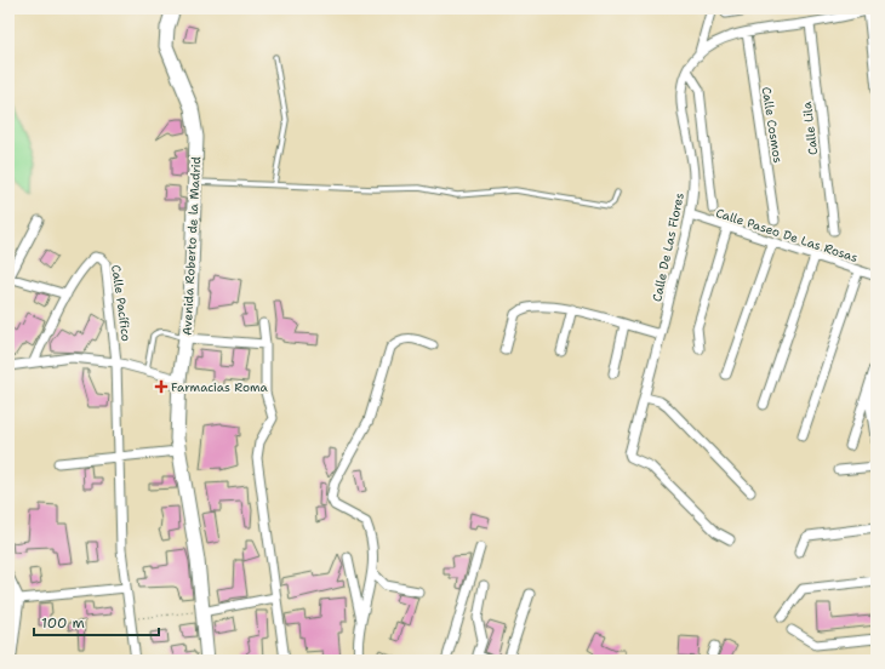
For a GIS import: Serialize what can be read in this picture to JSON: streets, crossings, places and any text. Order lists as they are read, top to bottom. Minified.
{"streets":{"main road":["Avenida Roberto de la Madrid"],"street":["Calle Cosmos","Calle Lila","Calle Paseo De Las Rosas","Calle De Las Flores","Calle Pacífico"]},"crossings":[["Calle Cosmos","Calle De Las Flores"],["Calle Lila","Calle De Las Flores"],["Calle Paseo De Las Rosas","Calle De Las Flores"]],"places":{"health":["Farmacias Roma"]},"scale_bar":"100 m"}
